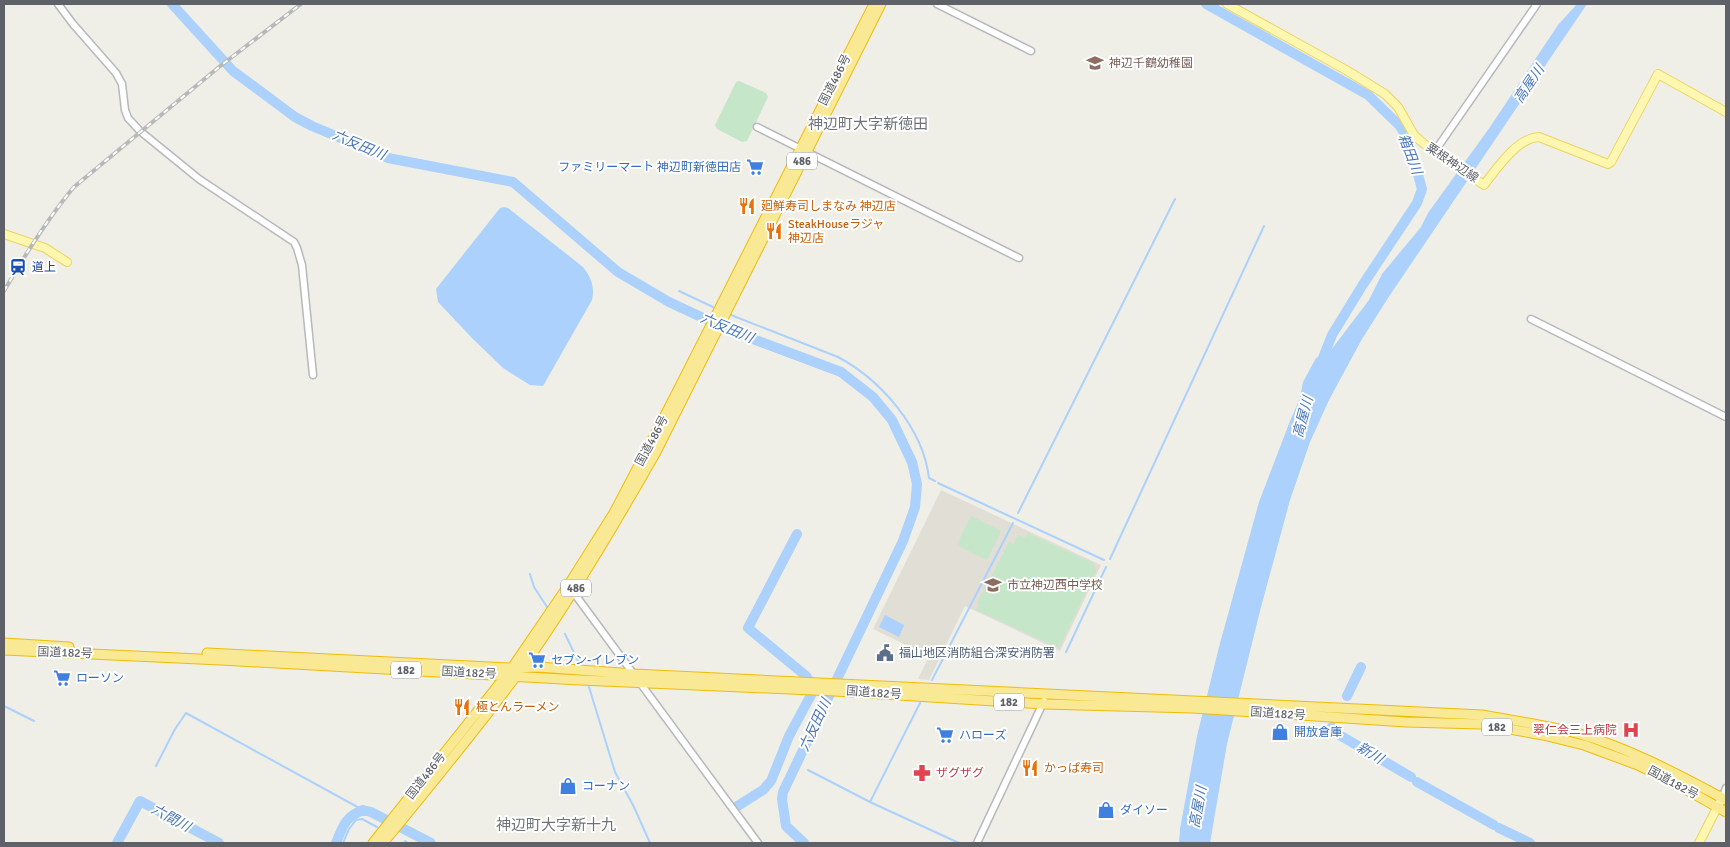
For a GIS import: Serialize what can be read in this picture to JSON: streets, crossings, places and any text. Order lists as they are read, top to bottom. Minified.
{"streets":{"highway":["国道486号","486","国道182号","182"],"main road":["粟根神辺線"]},"crossings":[["国道486号","国道182号"]],"districts":["神辺町大字新徳田","神辺町大字新十九"],"water":["高屋川","六反田川","箱田川","新川","六間川"],"places":{"school or university":["神辺千鶴幼稚園","市立神辺西中学校"],"supermarket":["ファミリーマート 神辺町新徳田店","セブン-イレブン","ローソン","ハローズ"],"restaurant":["廻鮮寿司しまなみ 神辺店","SteakHouseラジャ 神辺店","極とんラーメン","かっぱ寿司"],"station":["道上"],"public building":["福山地区消防組合深安消防署"],"hospital":["翠仁会三上病院"],"shop":["開放倉庫","コーナン","ダイソー"],"pharmacy":["ザグザグ"]}}
